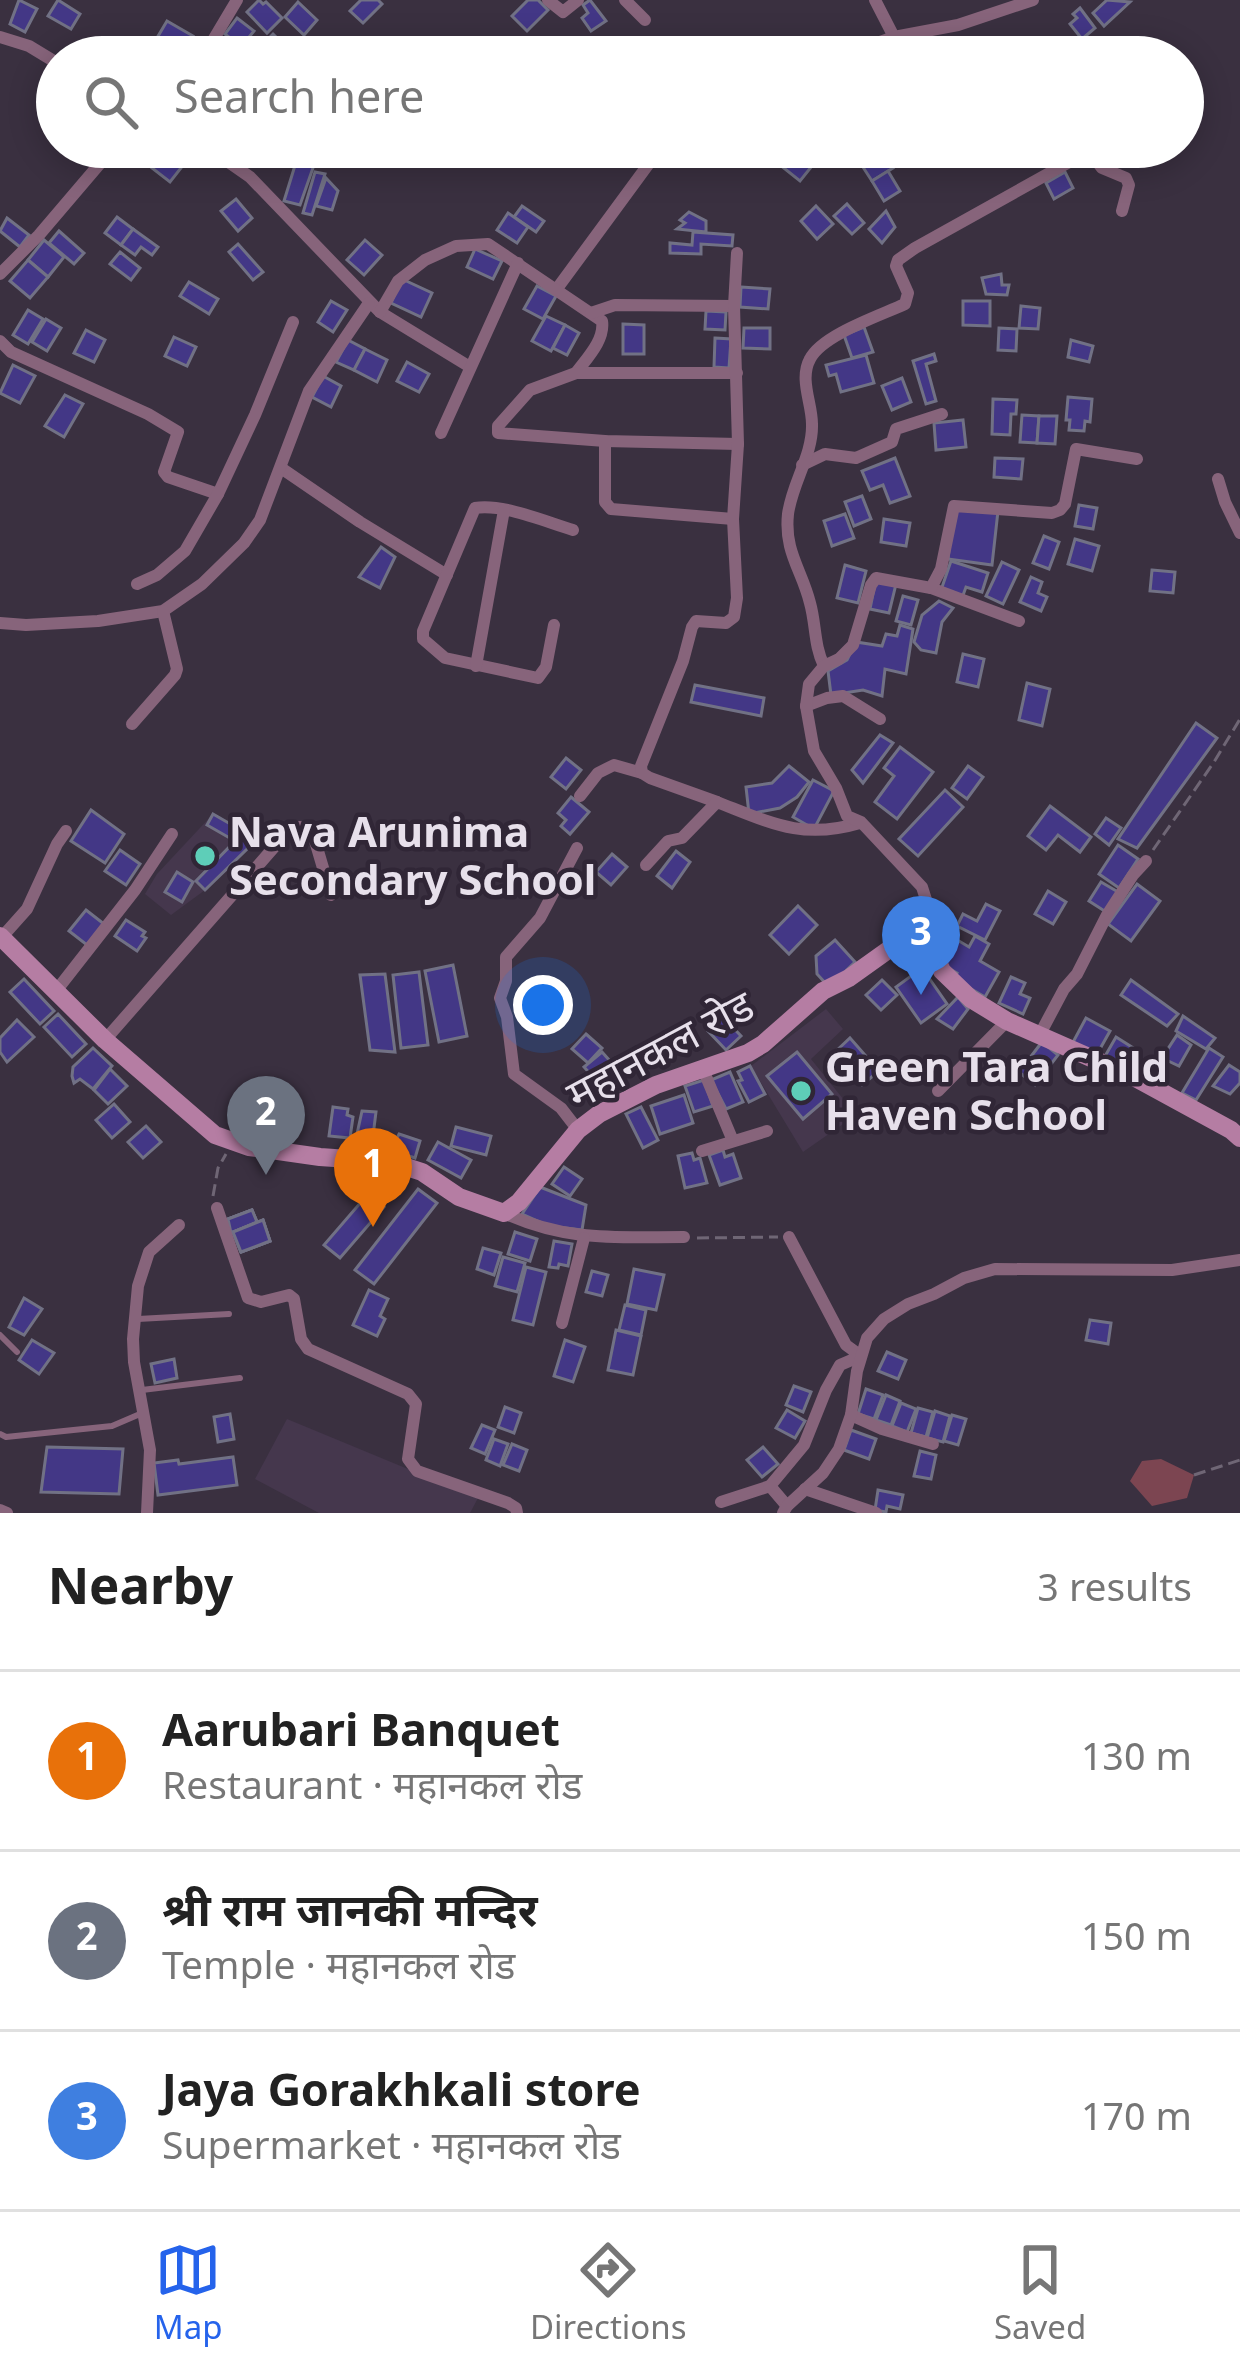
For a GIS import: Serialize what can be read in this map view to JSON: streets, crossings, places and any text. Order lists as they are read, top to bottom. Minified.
{"streets":{"main road":["महानकल रोड"]},"places":["Nava Arunima Secondary School","Green Tara Child Haven School"],"page":{"search":"Search here","pins":["3","2","1"],"heading":["Nearby","3 results"],"list":[{"mark":"1","name":"Aarubari Banquet","note":"Restaurant · महानकल रोड","value":"130 m"},{"mark":"2","name":"श्री राम जानकी मन्दिर","note":"Temple · महानकल रोड","value":"150 m"},{"mark":"3","name":"Jaya Gorakhkali store","note":"Supermarket · महानकल रोड","value":"170 m"}],"nav":["Map","Directions","Saved"]}}
